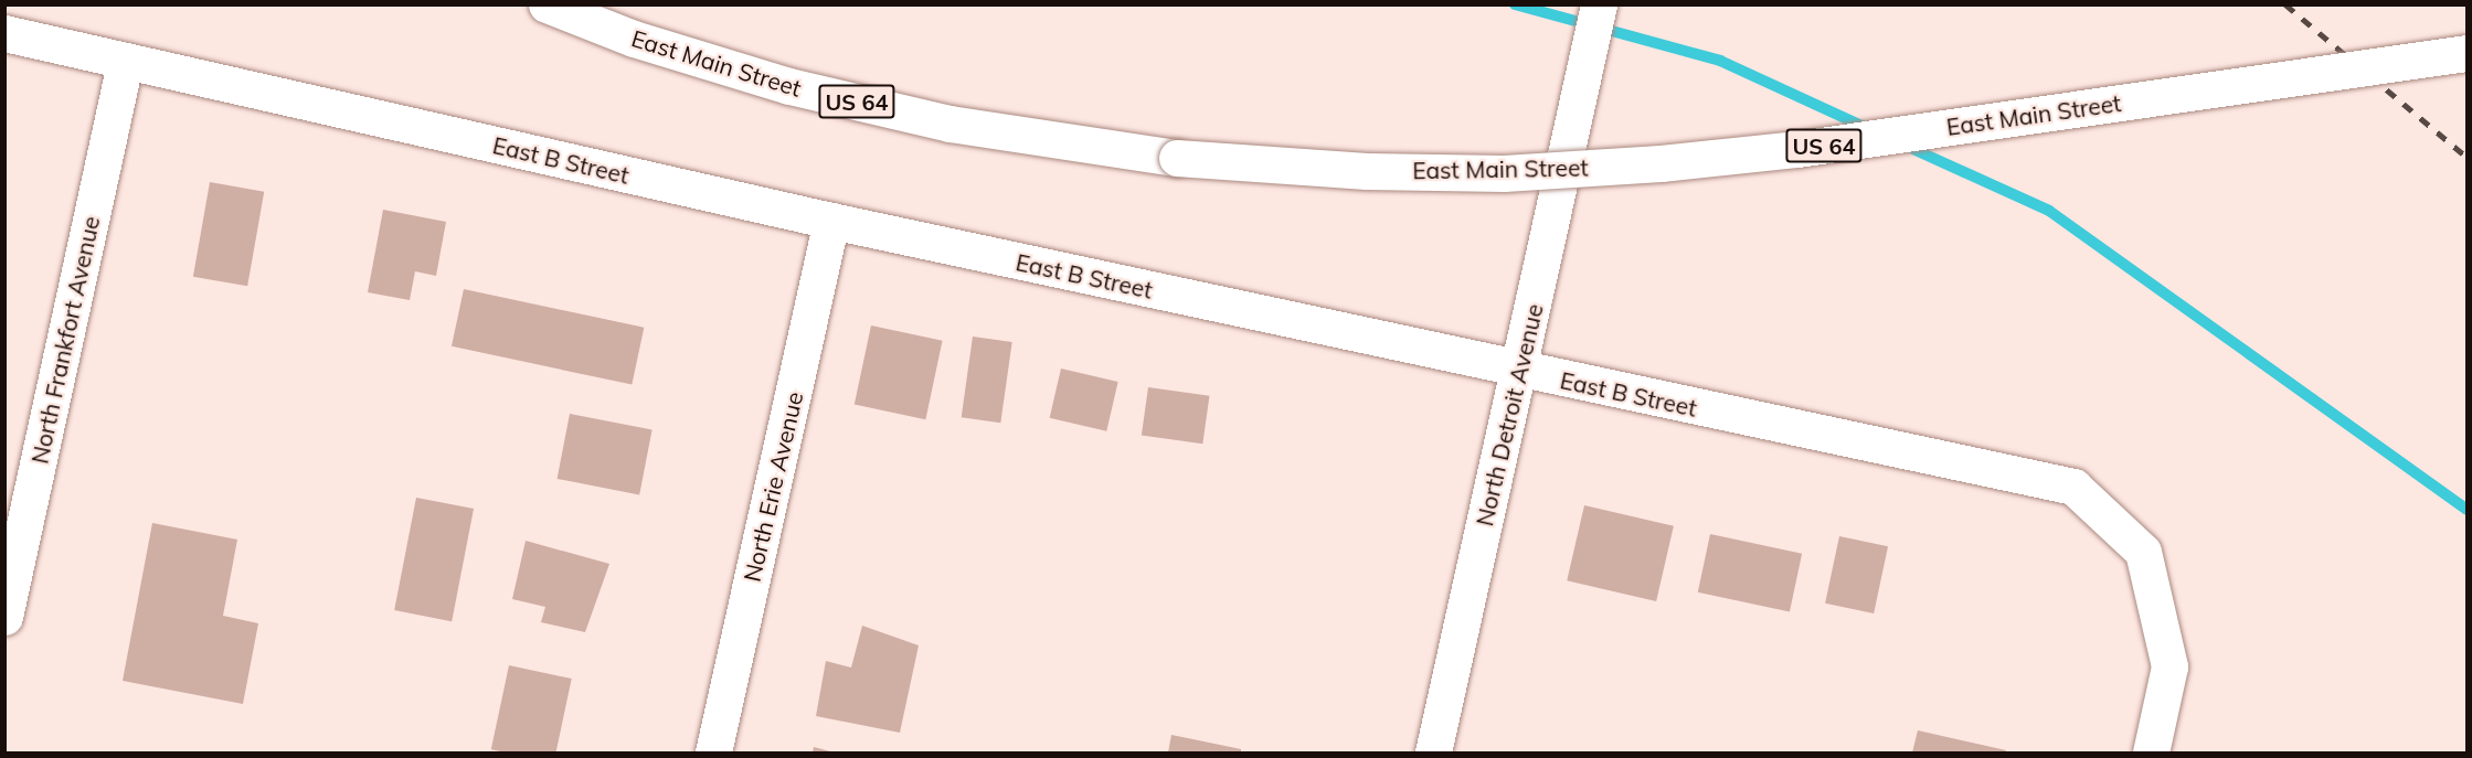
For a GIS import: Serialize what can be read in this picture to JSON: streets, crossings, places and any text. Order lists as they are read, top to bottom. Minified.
{"streets":{"street":["East Main Street","US 64","East B Street","North Frankfort Avenue","North Detroit Avenue","North Erie Avenue"]},"crossings":[["East B Street","North Frankfort Avenue"],["East B Street","North Detroit Avenue"],["East B Street","North Erie Avenue"]]}
